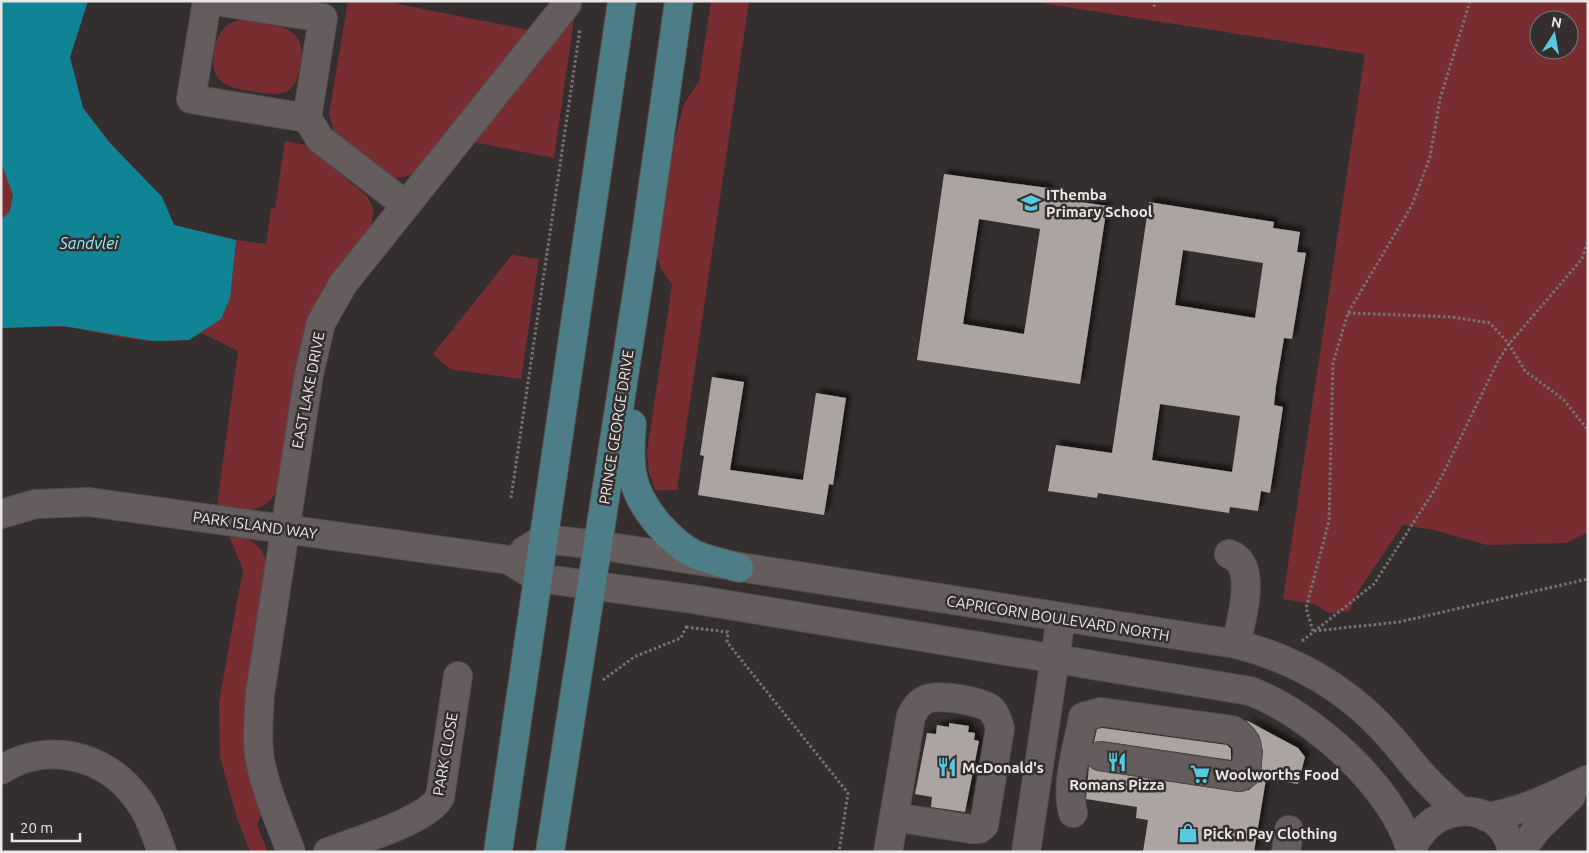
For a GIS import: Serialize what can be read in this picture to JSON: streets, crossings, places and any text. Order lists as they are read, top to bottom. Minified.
{"streets":{"main road":["PRINCE GEORGE DRIVE"],"street":["EAST LAKE DRIVE","PARK ISLAND WAY","CAPRICORN BOULEVARD NORTH","PARK CLOSE"]},"crossings":[["EAST LAKE DRIVE","PARK ISLAND WAY"],["PRINCE GEORGE DRIVE","CAPRICORN BOULEVARD NORTH"]],"water":["Sandvlei"],"places":{"school or university":["IThemba Primary School"],"restaurant":["Romans Pizza","McDonald's"],"supermarket":["Woolworths Food"],"shop":["Pick n Pay Clothing"]},"scale_bar":"20 m","north":"top"}
